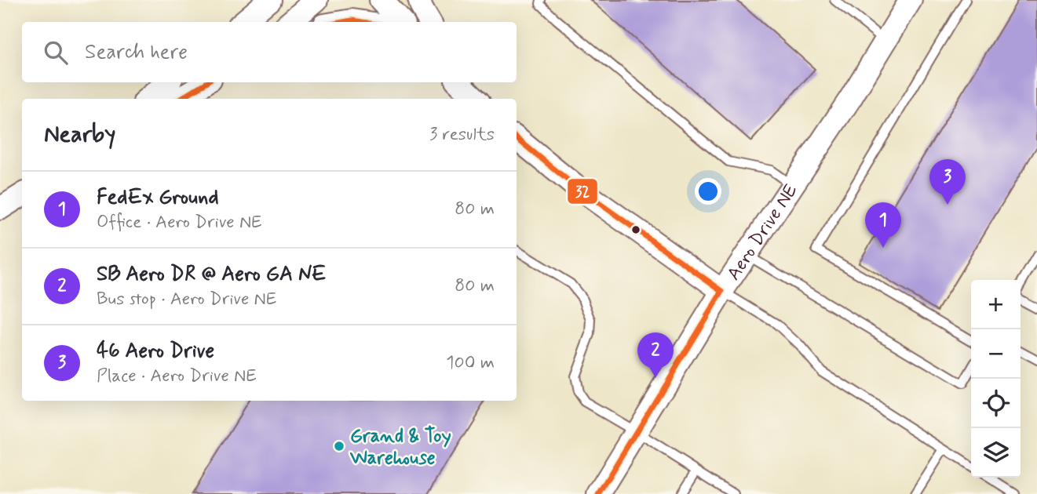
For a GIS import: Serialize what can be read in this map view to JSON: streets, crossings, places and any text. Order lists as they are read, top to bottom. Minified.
{"streets":{"street":["Aero Drive NE"]},"places":["Grand & Toy Warehouse"],"lines":["transit line 32"],"page":{"search":"Search here","heading":["Nearby","3 results"],"pins":["3","1","2"],"list":[{"mark":"1","name":"FedEx Ground","note":"Office · Aero Drive NE","value":"80 m"},{"mark":"2","name":"SB Aero DR @ Aero GA NE","note":"Bus stop · Aero Drive NE","value":"80 m"},{"mark":"3","name":"46 Aero Drive","note":"Place · Aero Drive NE","value":"100 m"}],"map_buttons":["+","−"]}}
